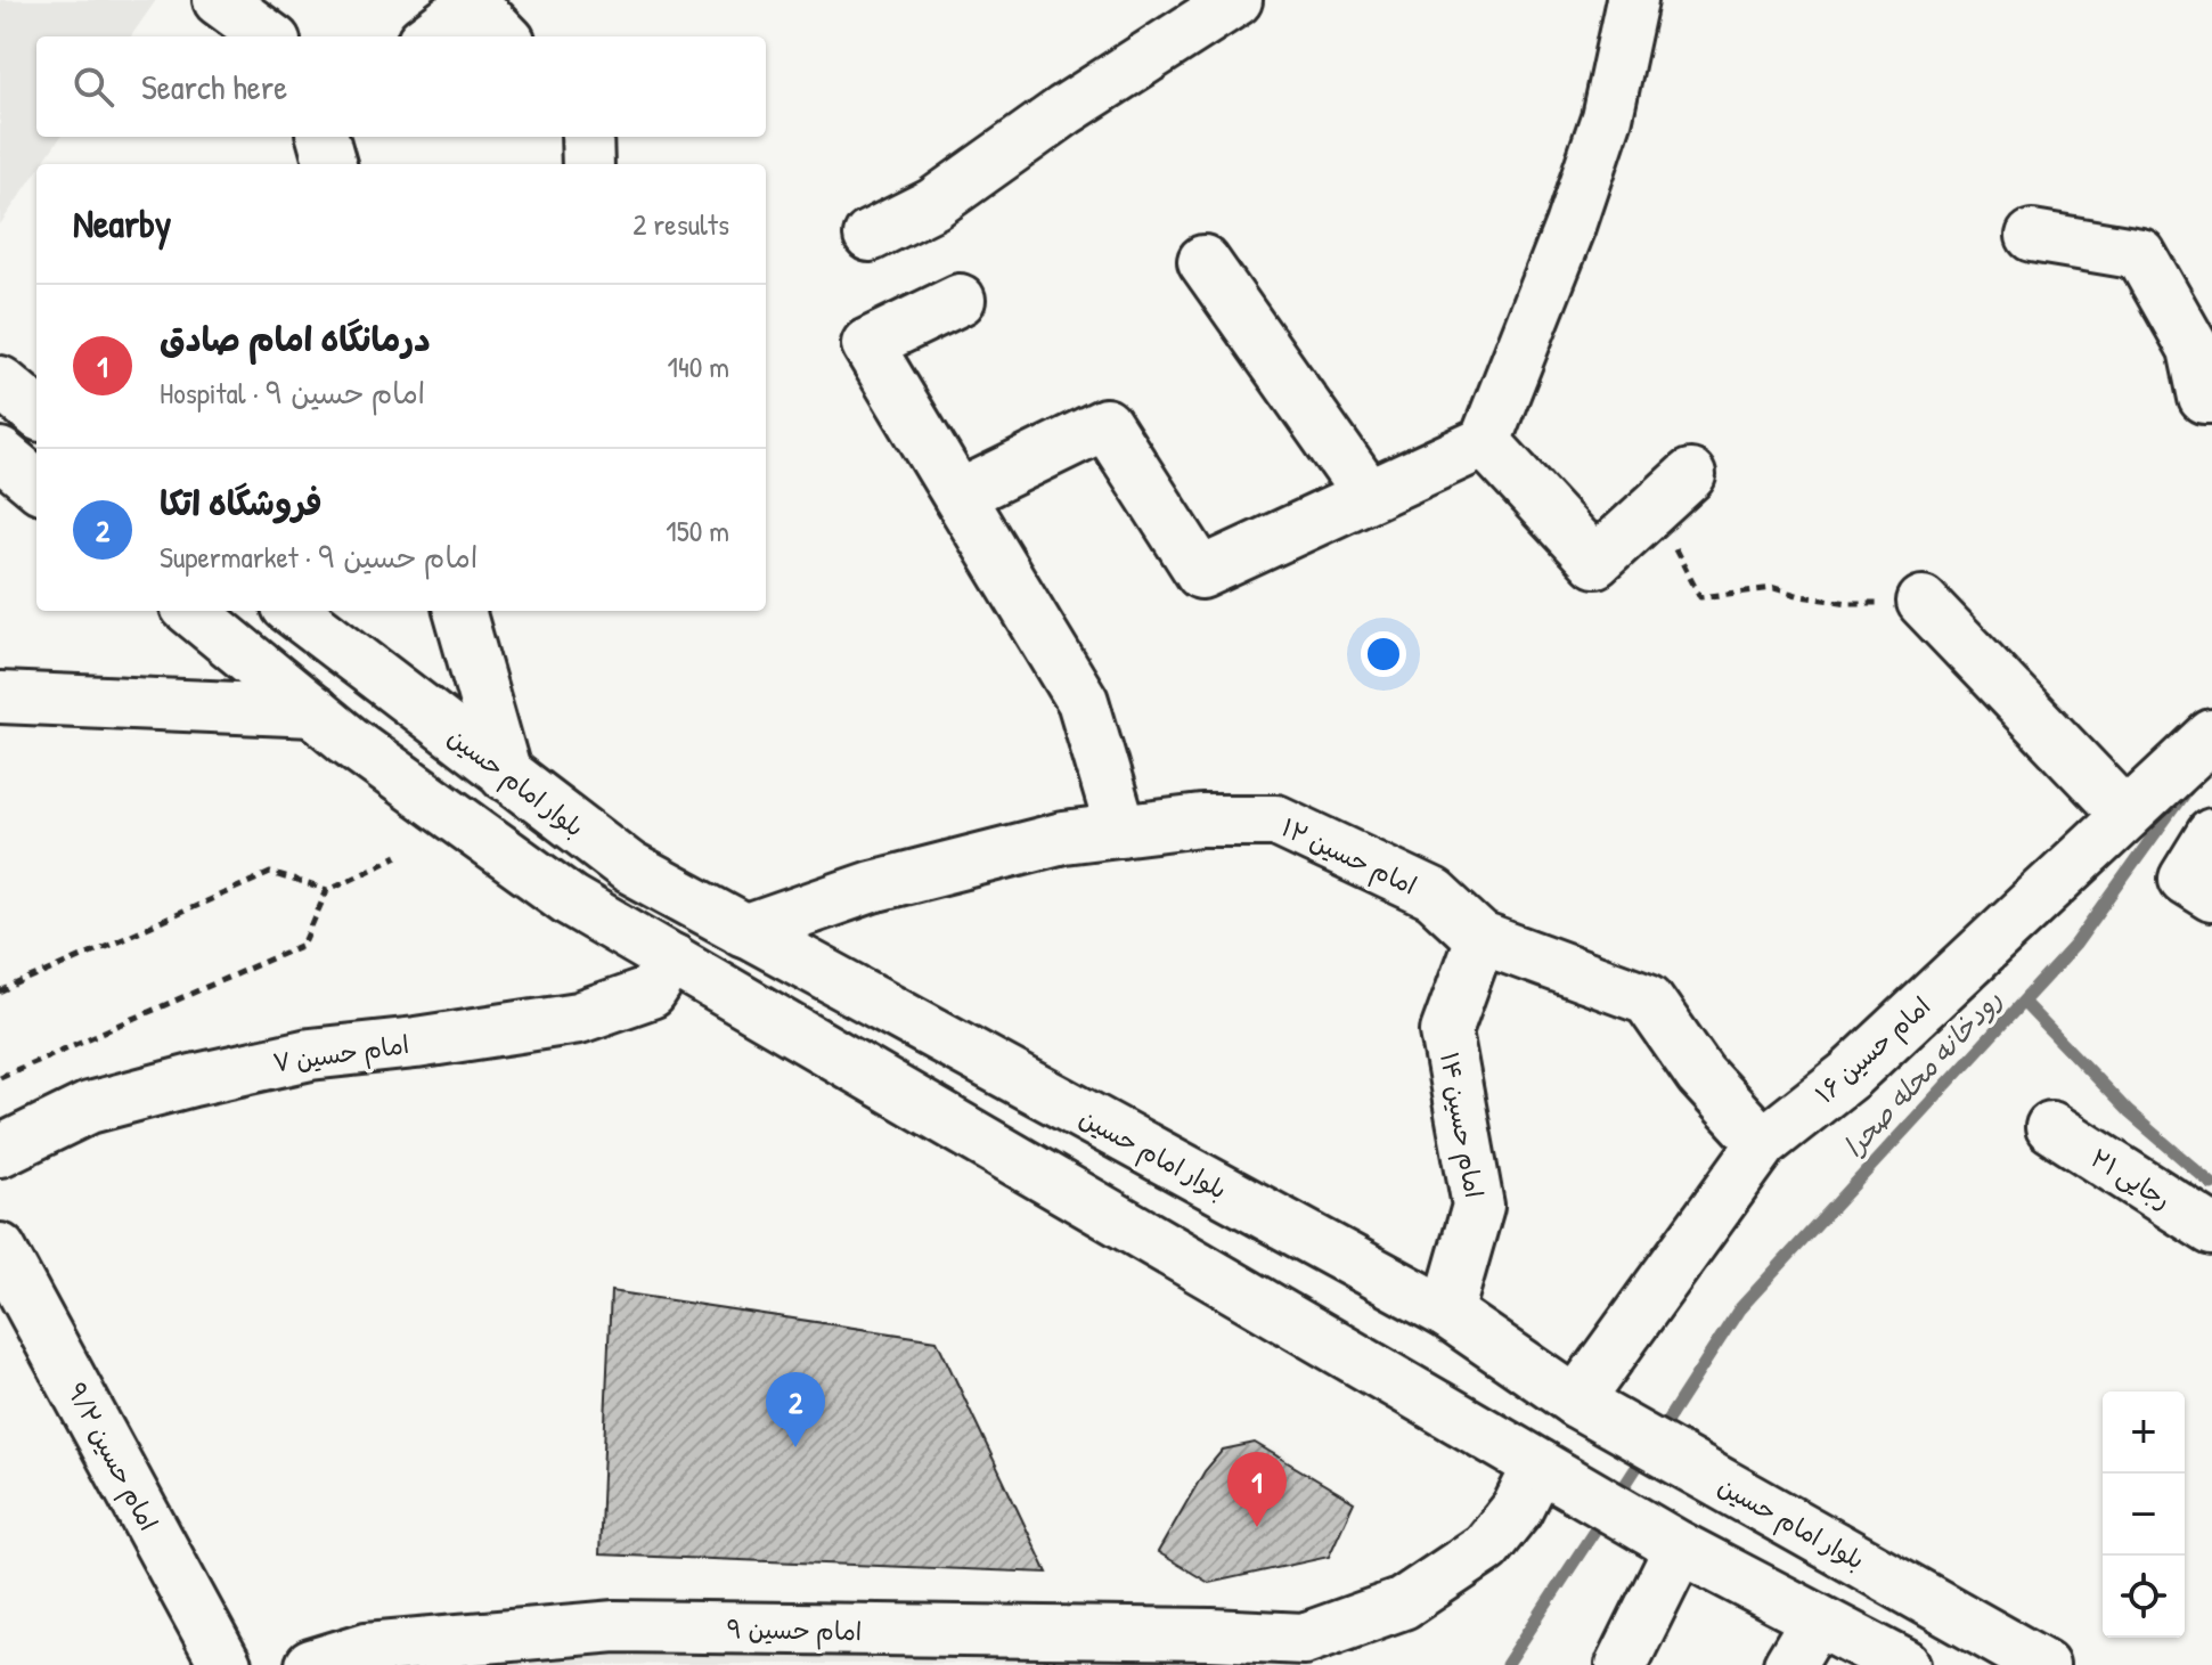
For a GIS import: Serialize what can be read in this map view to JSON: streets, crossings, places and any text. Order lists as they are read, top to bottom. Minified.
{"streets":{"street":["بلوار امام حسین","امام حسین ۱۲","امام حسین ۱۶","امام حسین ۷","امام حسین ۱۴","رجایی ۲۱","امام حسین ۹/۲","امام حسین ۹"]},"crossings":[["بلوار امام حسین","امام حسین ۱۲"],["بلوار امام حسین","امام حسین ۱۶"],["بلوار امام حسین","امام حسین ۱۴"],["امام حسین ۱۲","امام حسین ۱۶"],["امام حسین ۱۲","امام حسین ۱۴"]],"water":["رودخانه محله صحرا"],"page":{"search":"Search here","heading":["Nearby","2 results"],"list":[{"mark":"1","name":"درمانگاه امام صادق","note":"Hospital · امام حسین ۹","value":"140 m"},{"mark":"2","name":"فروشگاه اتکا","note":"Supermarket · امام حسین ۹","value":"150 m"}],"pins":["2","1"],"map_buttons":["+","−"]}}
